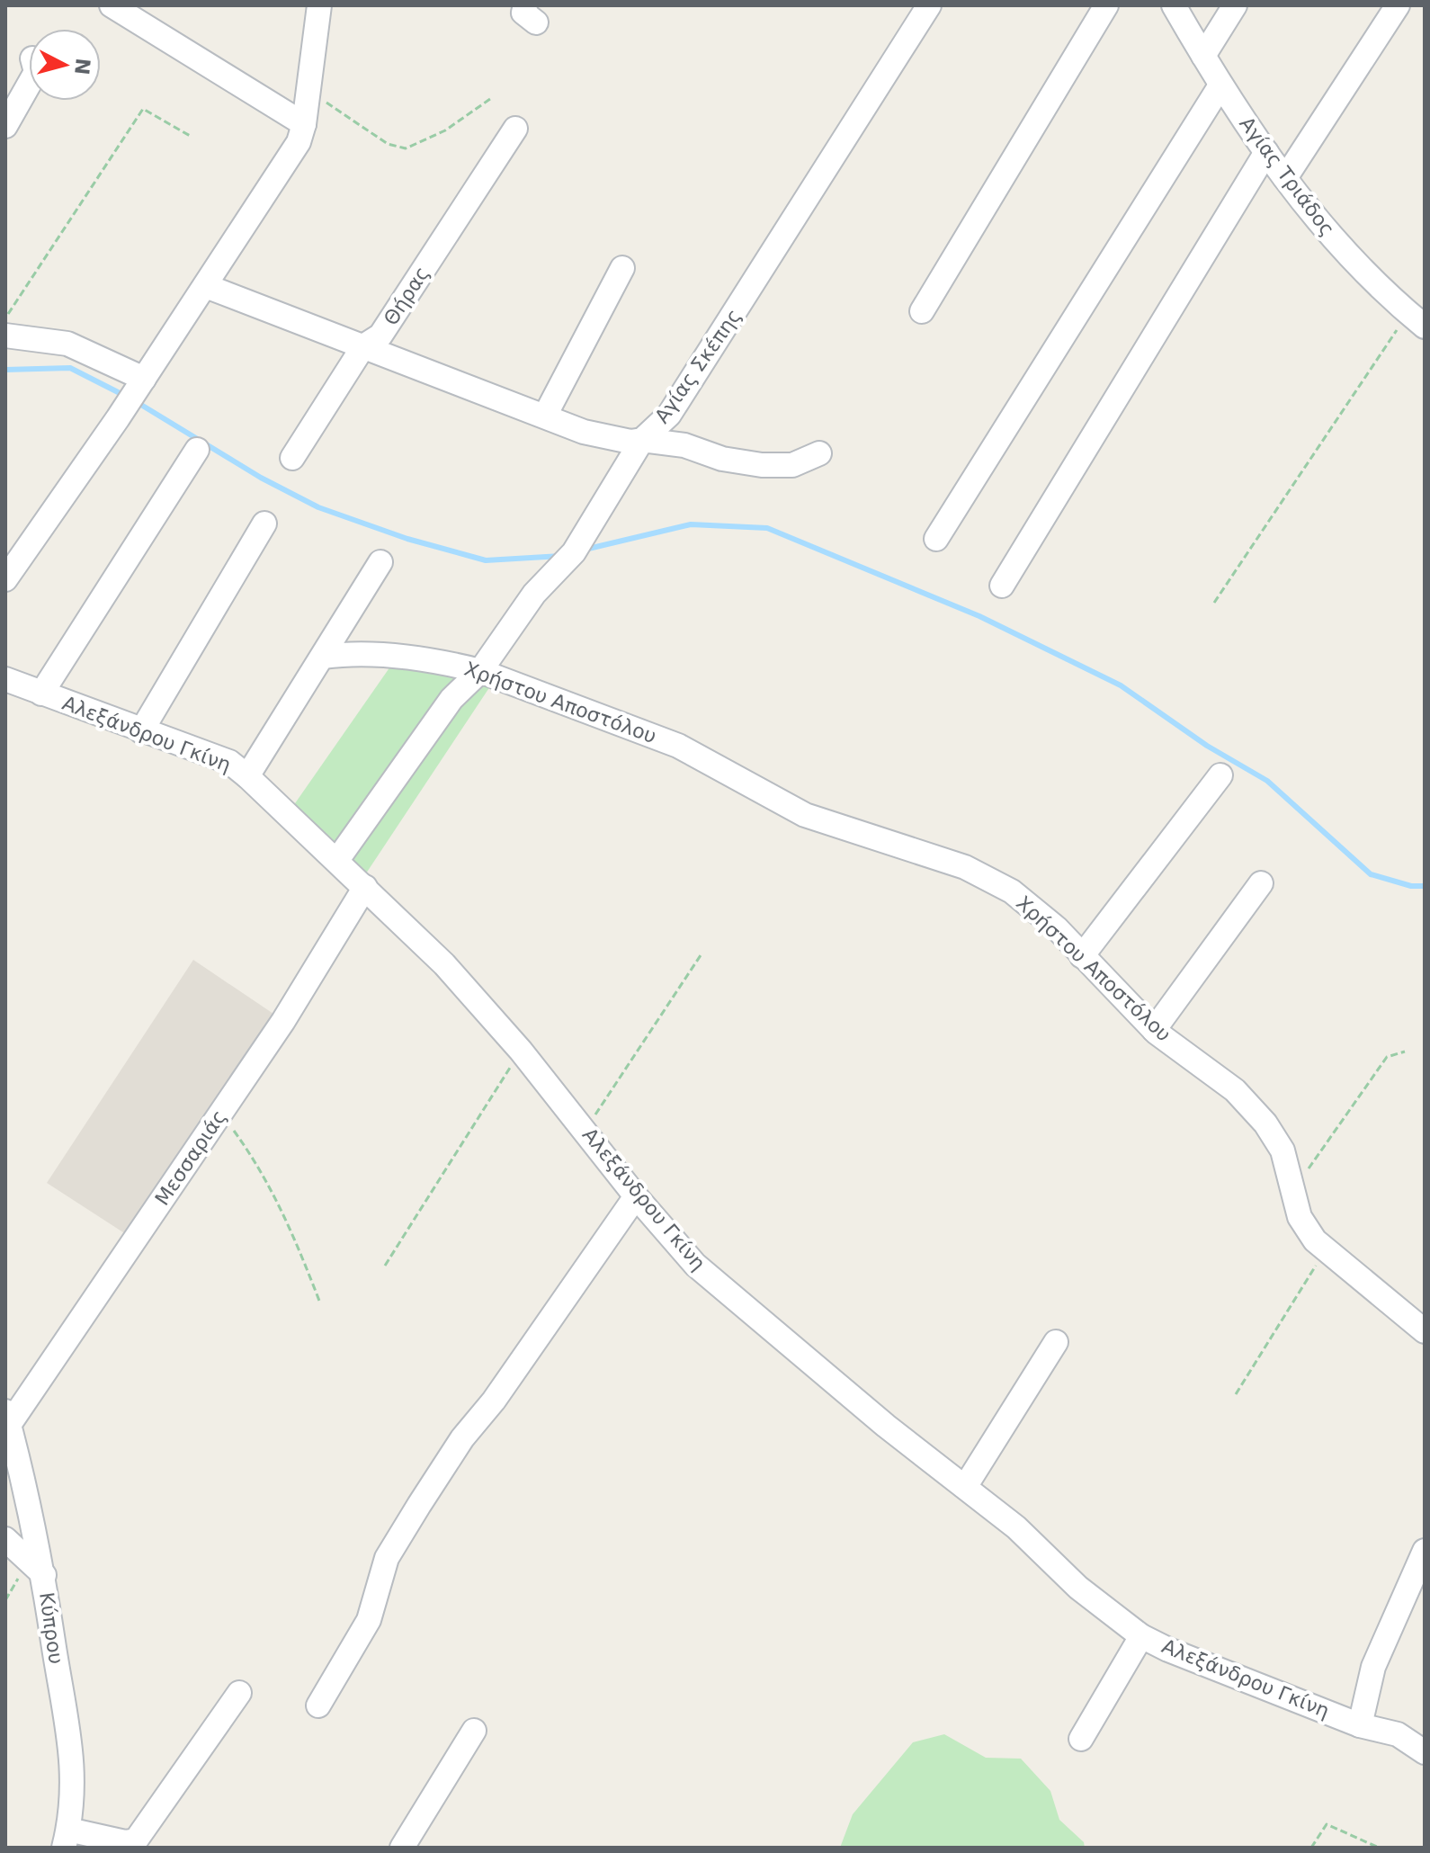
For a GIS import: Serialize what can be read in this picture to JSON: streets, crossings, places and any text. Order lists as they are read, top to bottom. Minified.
{"streets":{"street":["Αγίας Τριάδος","Θήρας","Αγίας Σκέπης","Χρήστου Αποστόλου","Αλεξάνδρου Γκίνη","Μεσσαριάς","Κύπρου"]},"crossings":[["Θήρας","Αγίας Σκέπης"],["Αλεξάνδρου Γκίνη","Μεσσαριάς"],["Μεσσαριάς","Κύπρου"]],"north":"right"}
